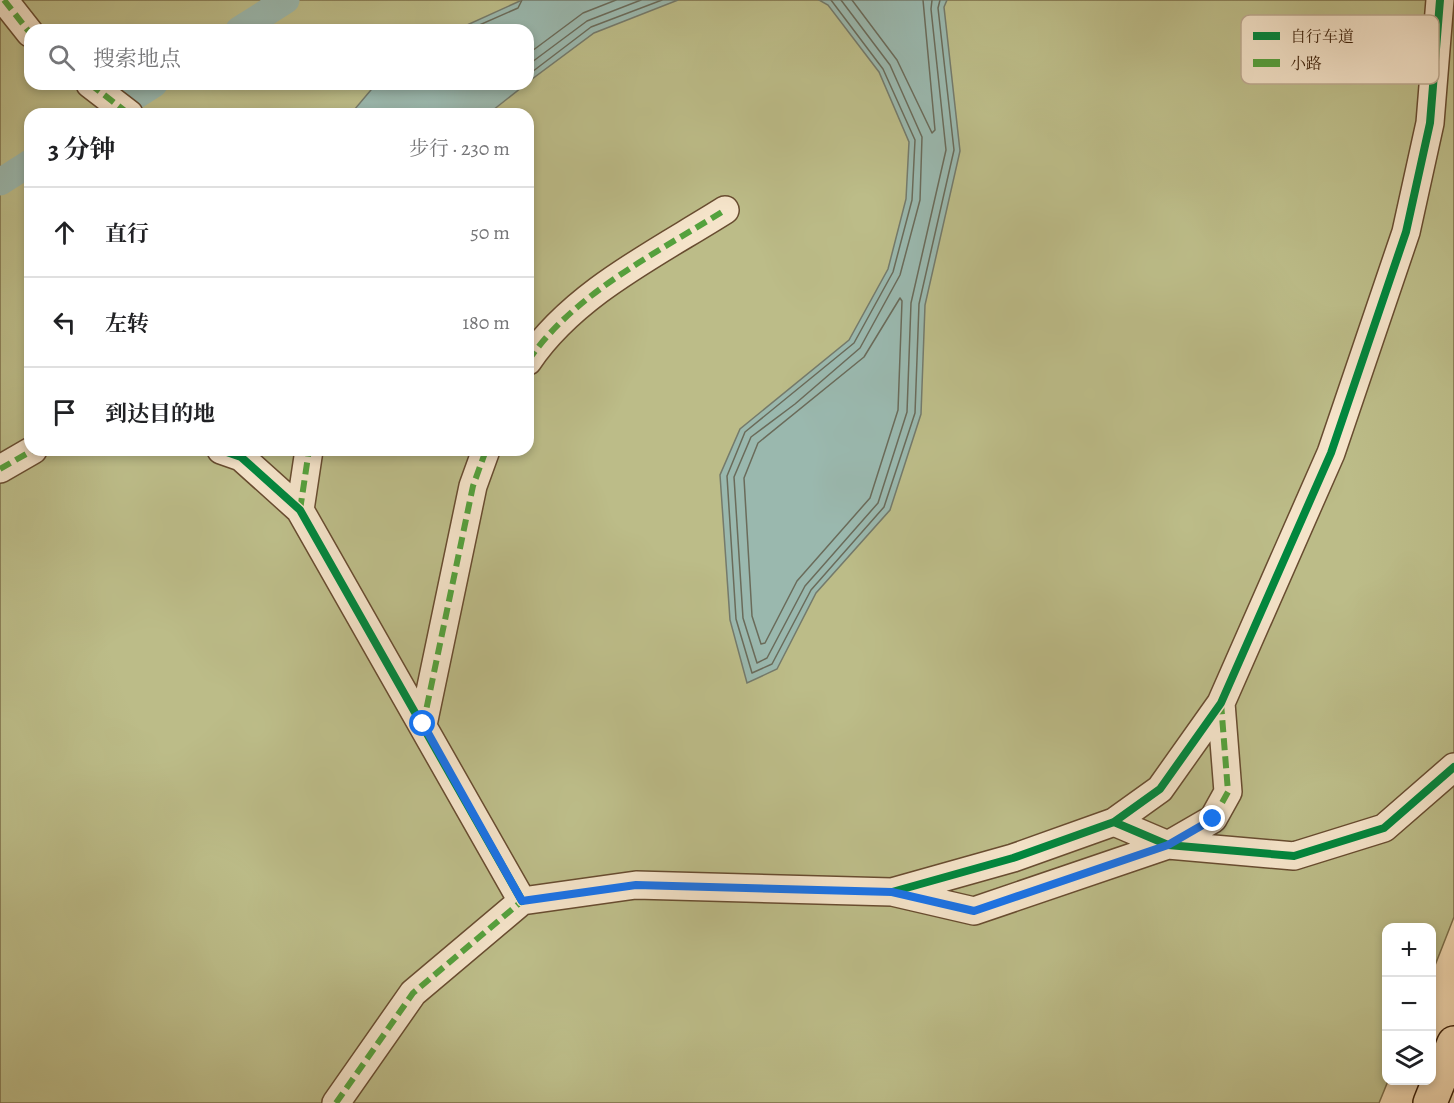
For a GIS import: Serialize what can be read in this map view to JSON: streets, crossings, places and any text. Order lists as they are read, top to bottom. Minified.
{"legend":["自行车道","小路"],"page":{"search":"搜索地点","heading":["3 分钟","步行 · 230 m"],"list":[["直行","50 m"],["左转","180 m"],"到达目的地"],"map_buttons":["+","−"]}}
